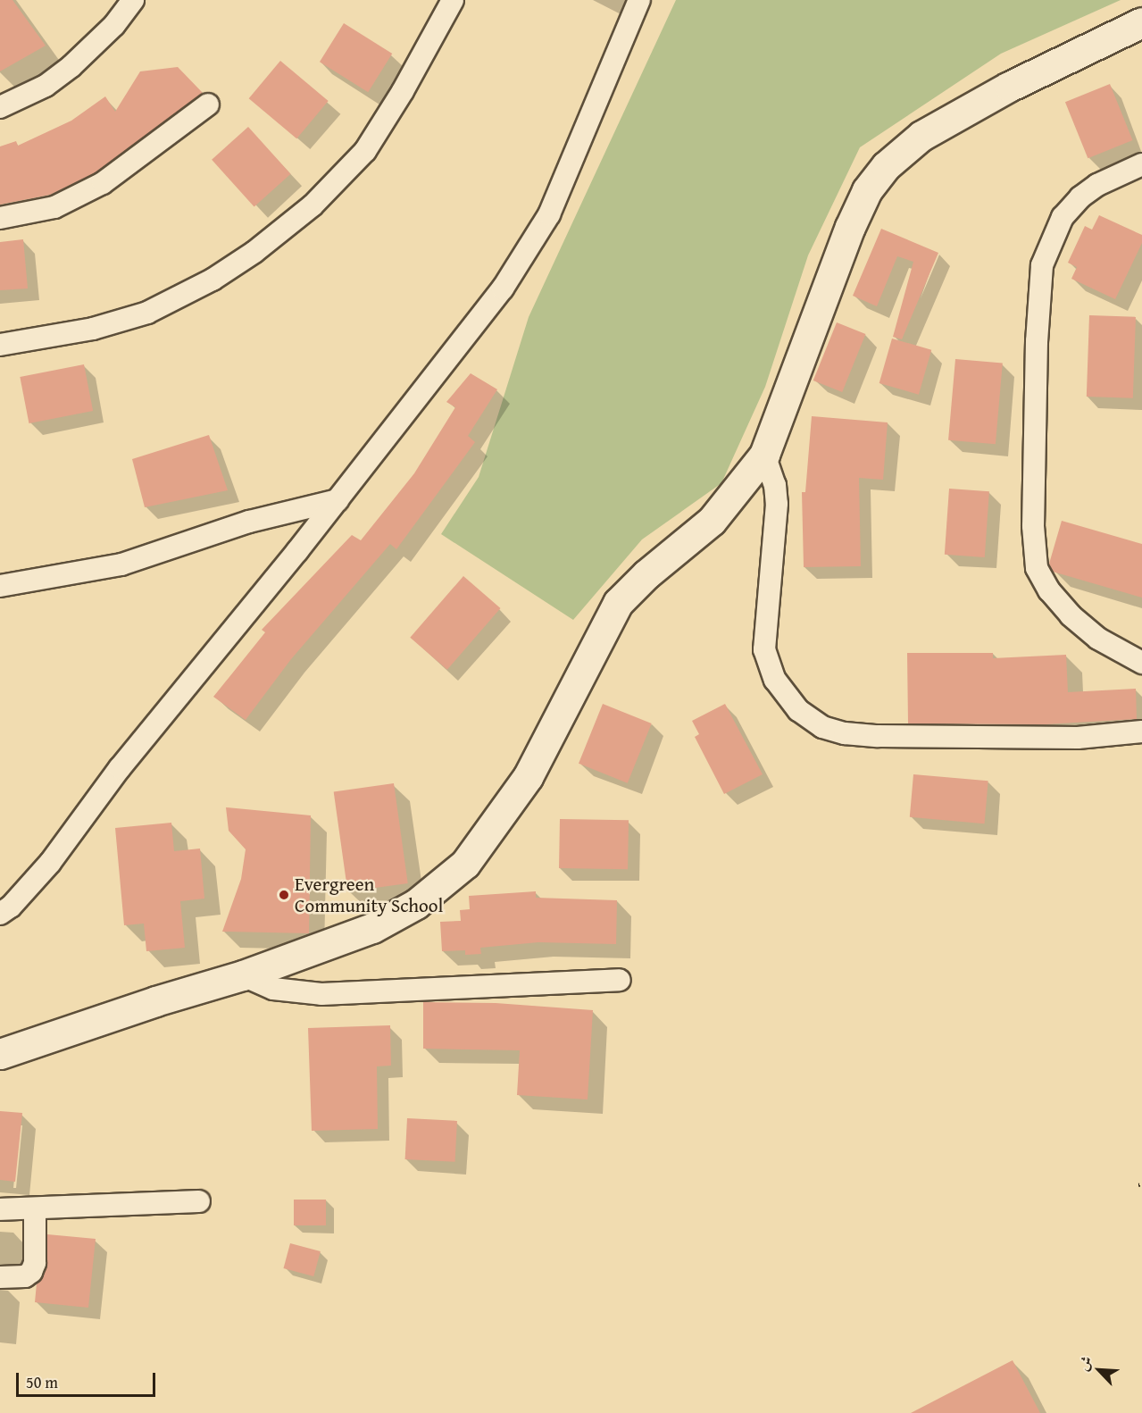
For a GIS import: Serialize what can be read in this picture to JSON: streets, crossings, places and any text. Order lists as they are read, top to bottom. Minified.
{"places":["Evergreen Community School"],"scale_bar":"50 m","north":"top left"}
